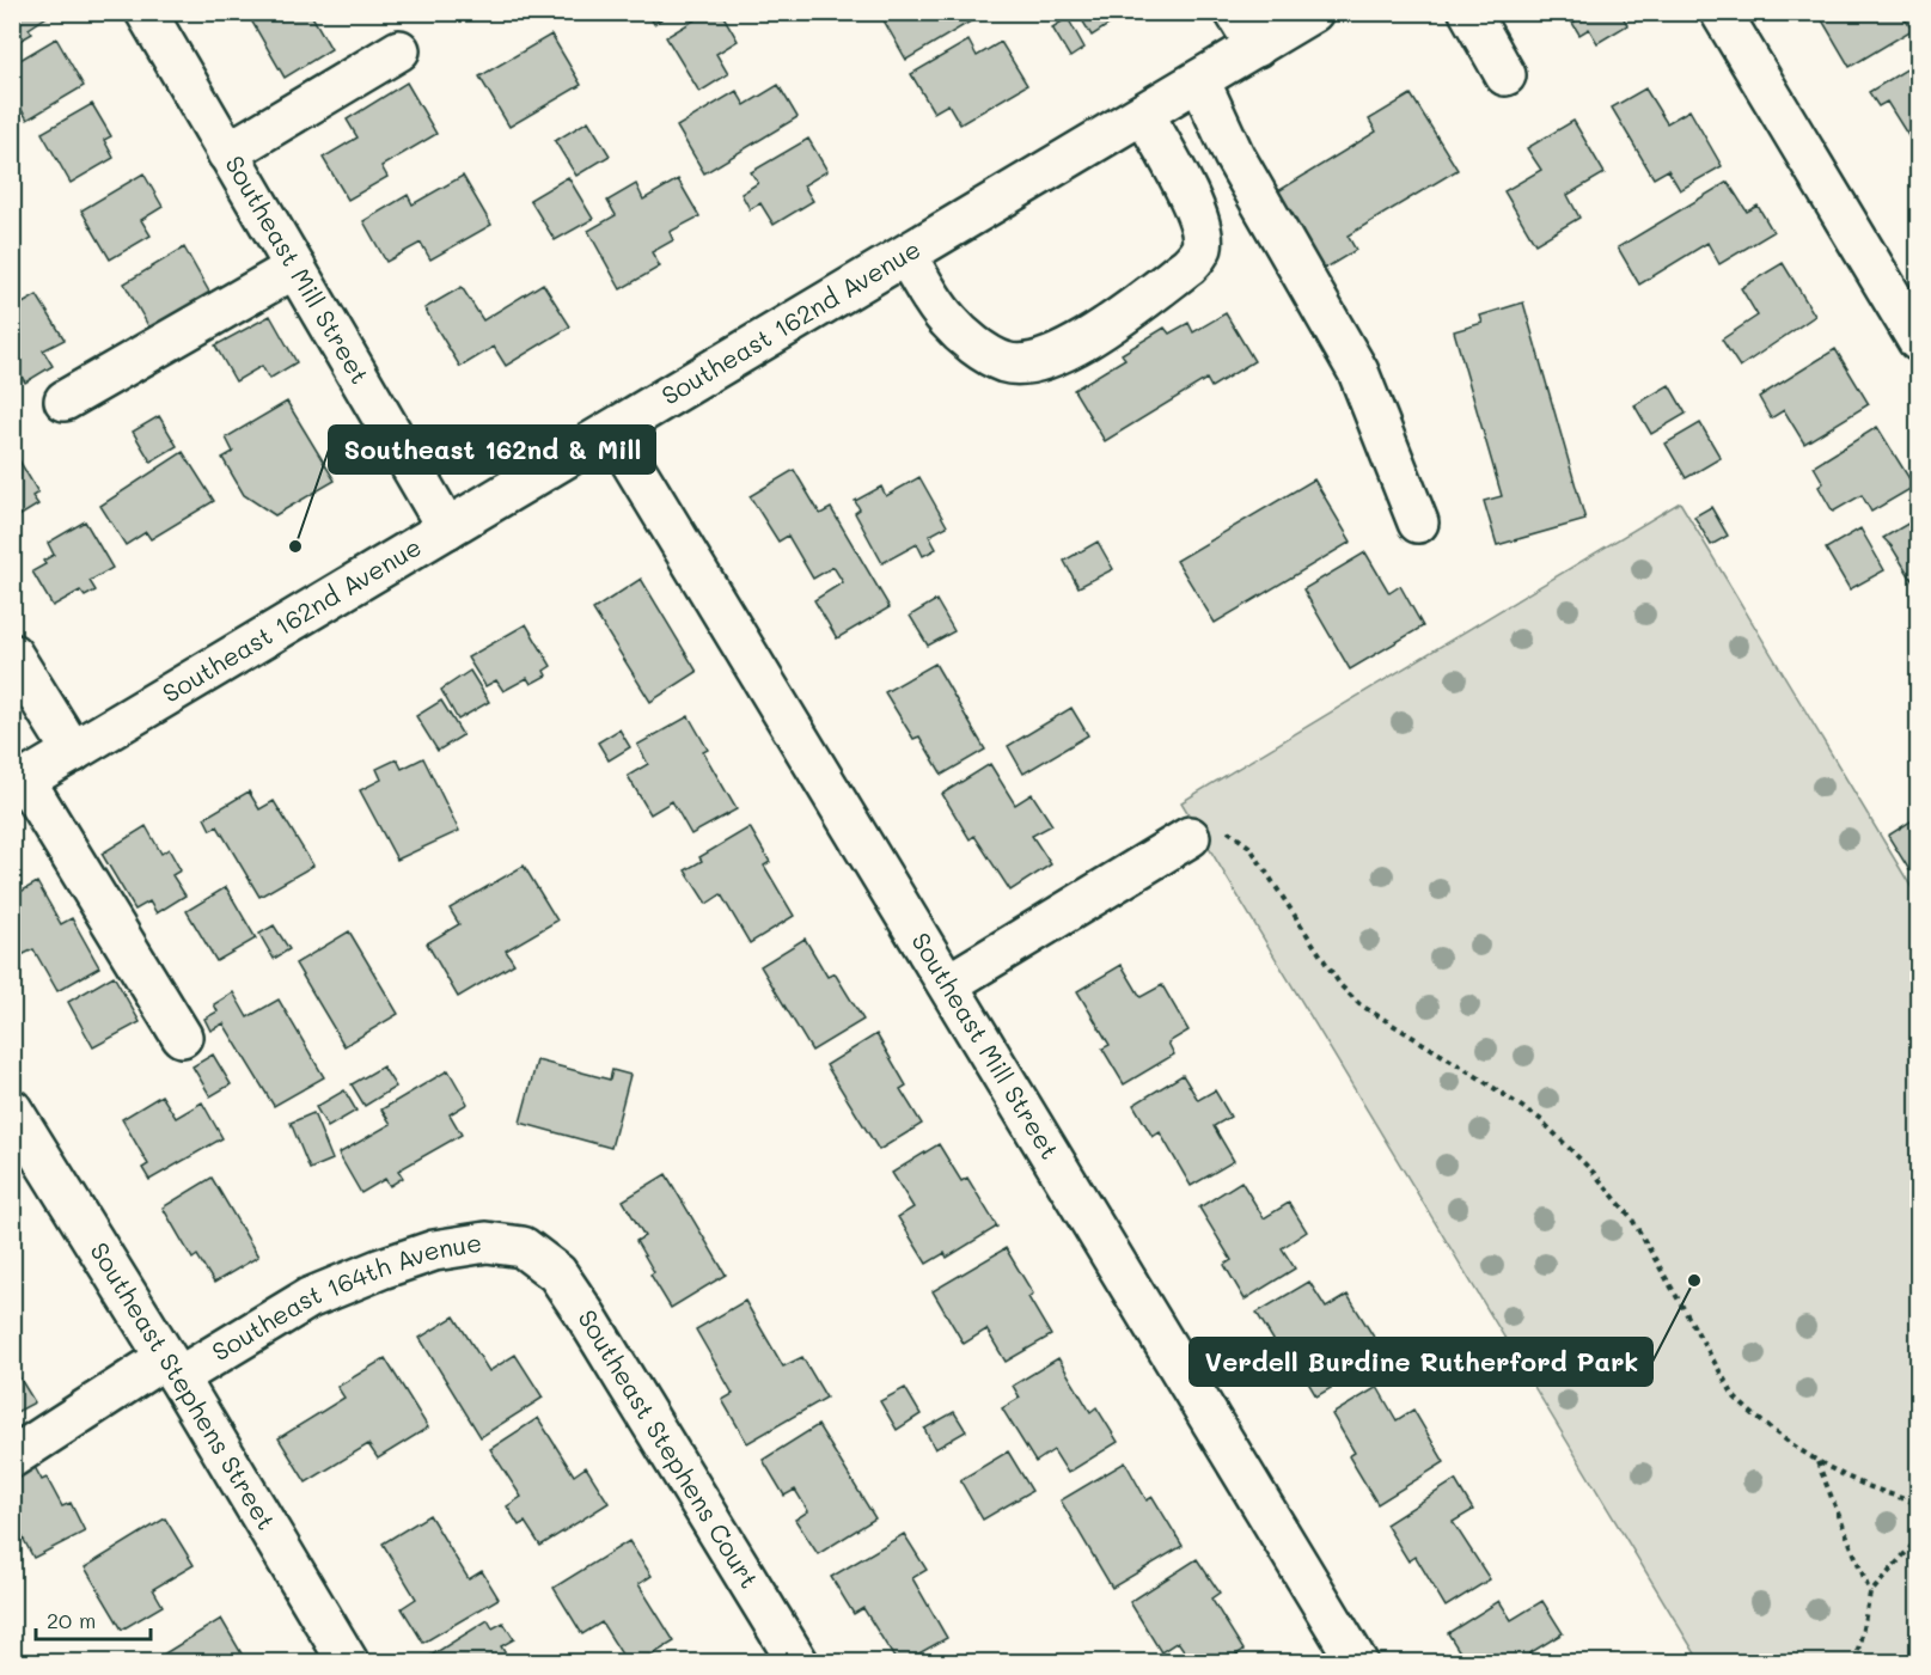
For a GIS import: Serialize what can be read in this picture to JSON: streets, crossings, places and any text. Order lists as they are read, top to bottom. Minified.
{"streets":{"street":["Southeast Mill Street","Southeast 162nd Avenue","Southeast 164th Avenue","Southeast Stephens Street","Southeast Stephens Court"]},"crossings":[["Southeast Mill Street","Southeast 162nd Avenue"],["Southeast 164th Avenue","Southeast Stephens Street"],["Southeast 164th Avenue","Southeast Stephens Court"]],"places":["Southeast 162nd & Mill","Verdell Burdine Rutherford Park"],"scale_bar":"20 m"}
